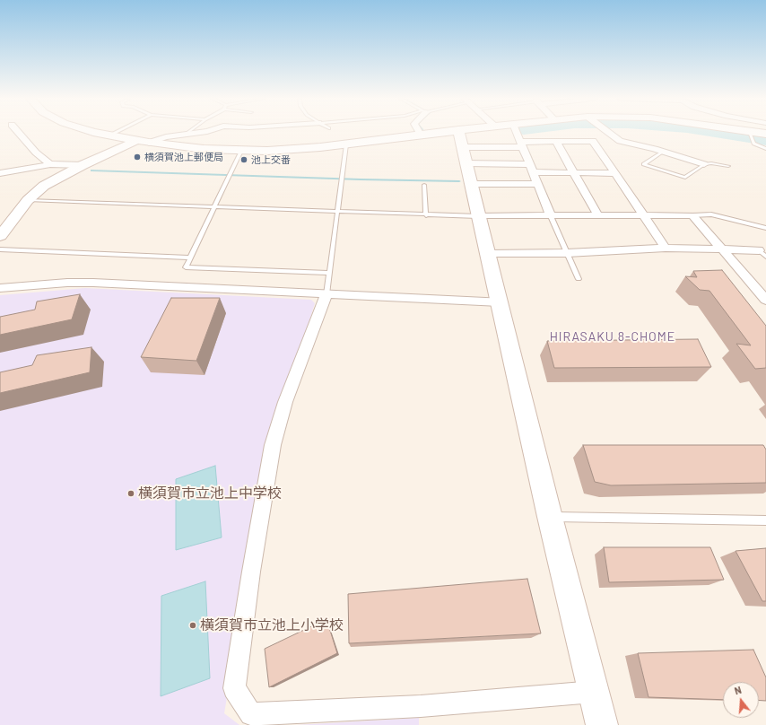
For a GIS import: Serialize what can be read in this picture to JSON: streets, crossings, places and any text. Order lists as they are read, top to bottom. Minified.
{"districts":["HIRASAKU 8-CHOME"],"places":["横須賀池上郵便局","池上交番","横須賀市立池上中学校","横須賀市立池上小学校"],"north":"top"}
